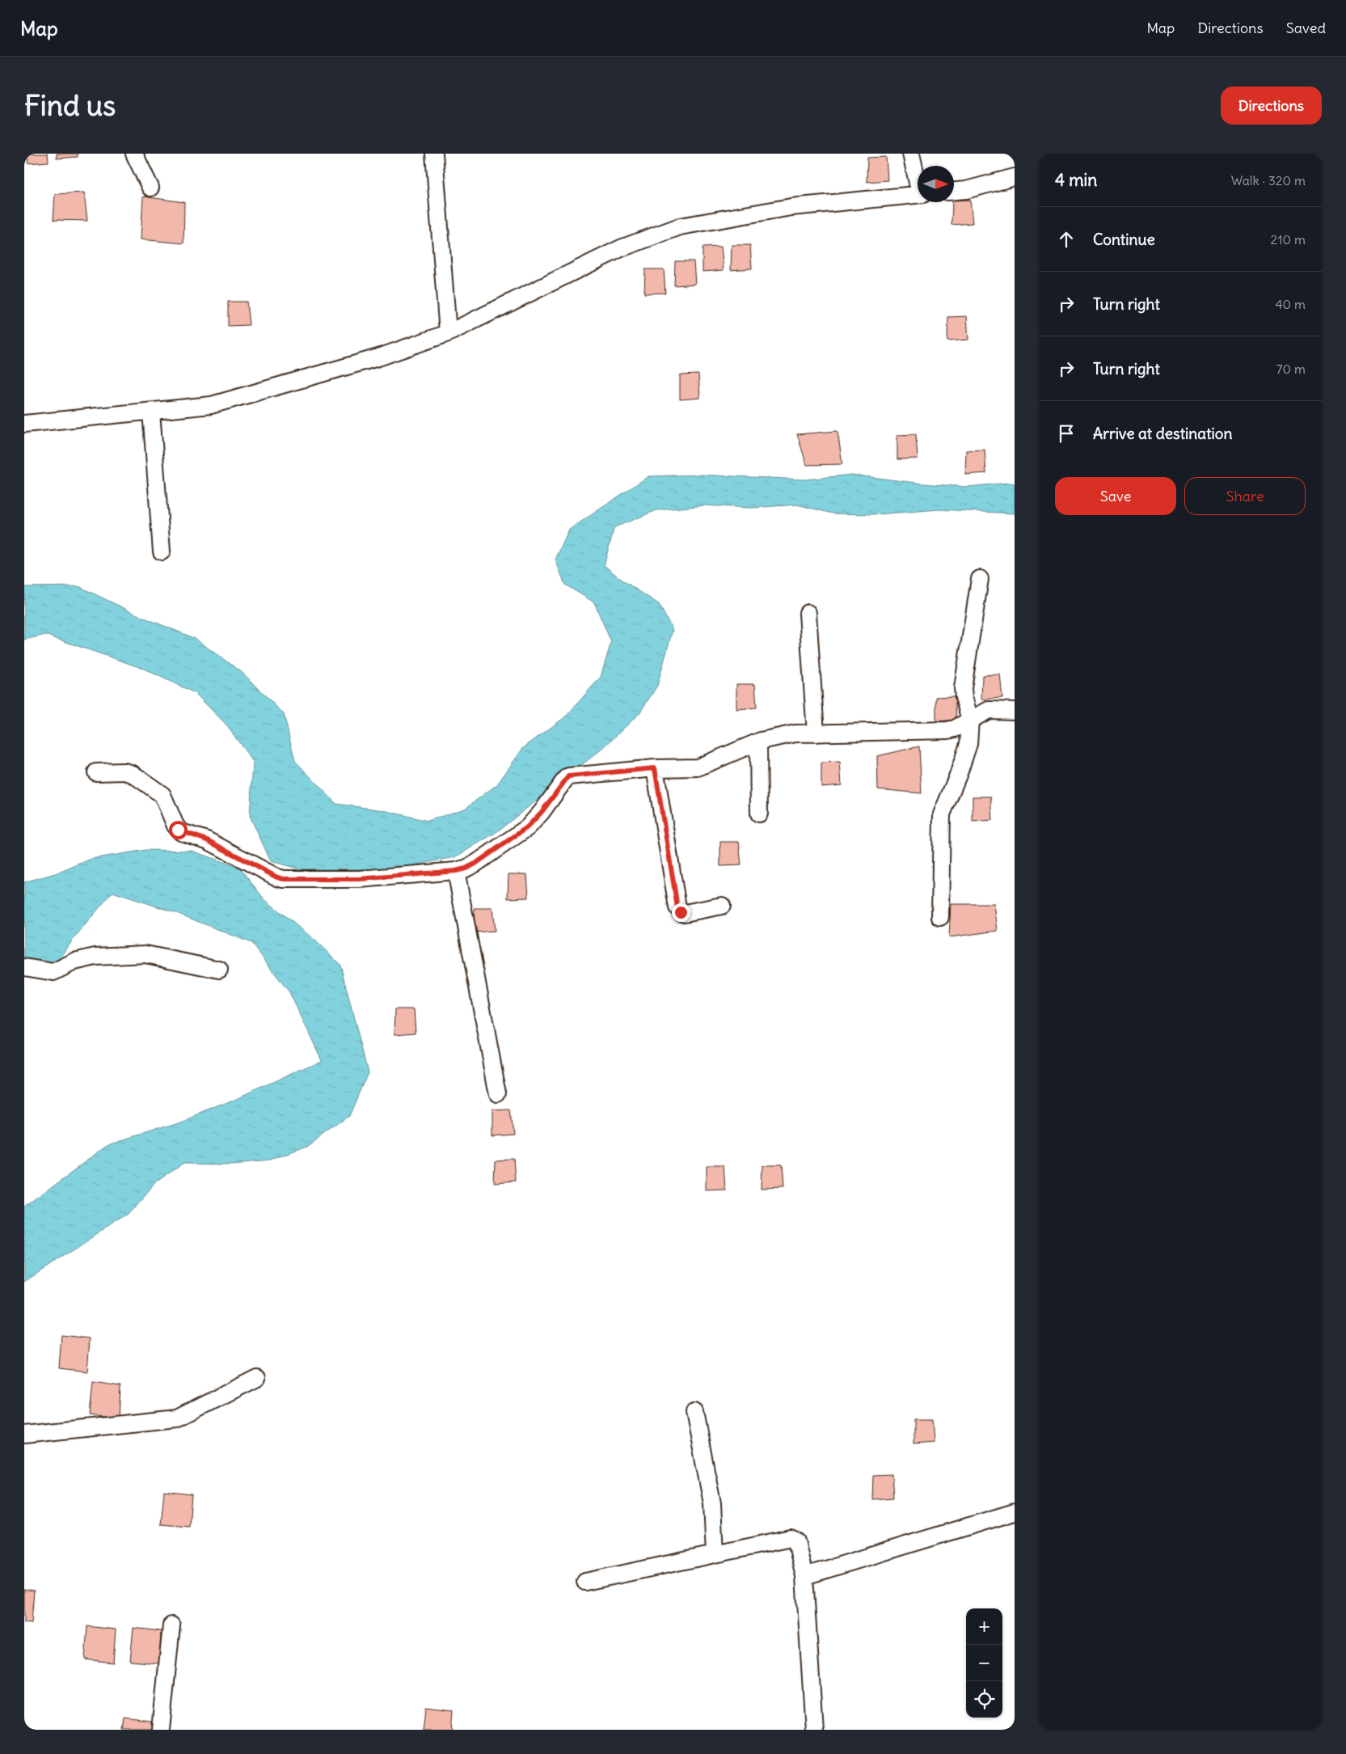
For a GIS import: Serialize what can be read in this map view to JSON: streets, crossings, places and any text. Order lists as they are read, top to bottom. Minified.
{"north":"right","page":{"header":"Map","nav":["Map","Directions","Saved"],"buttons":["Directions",["Save","Share"]],"title":"Find us","heading":["4 min","Walk · 320 m"],"list":[["Continue","210 m"],["Turn right","40 m"],["Turn right","70 m"],"Arrive at destination"],"map_buttons":["+","−"]}}
